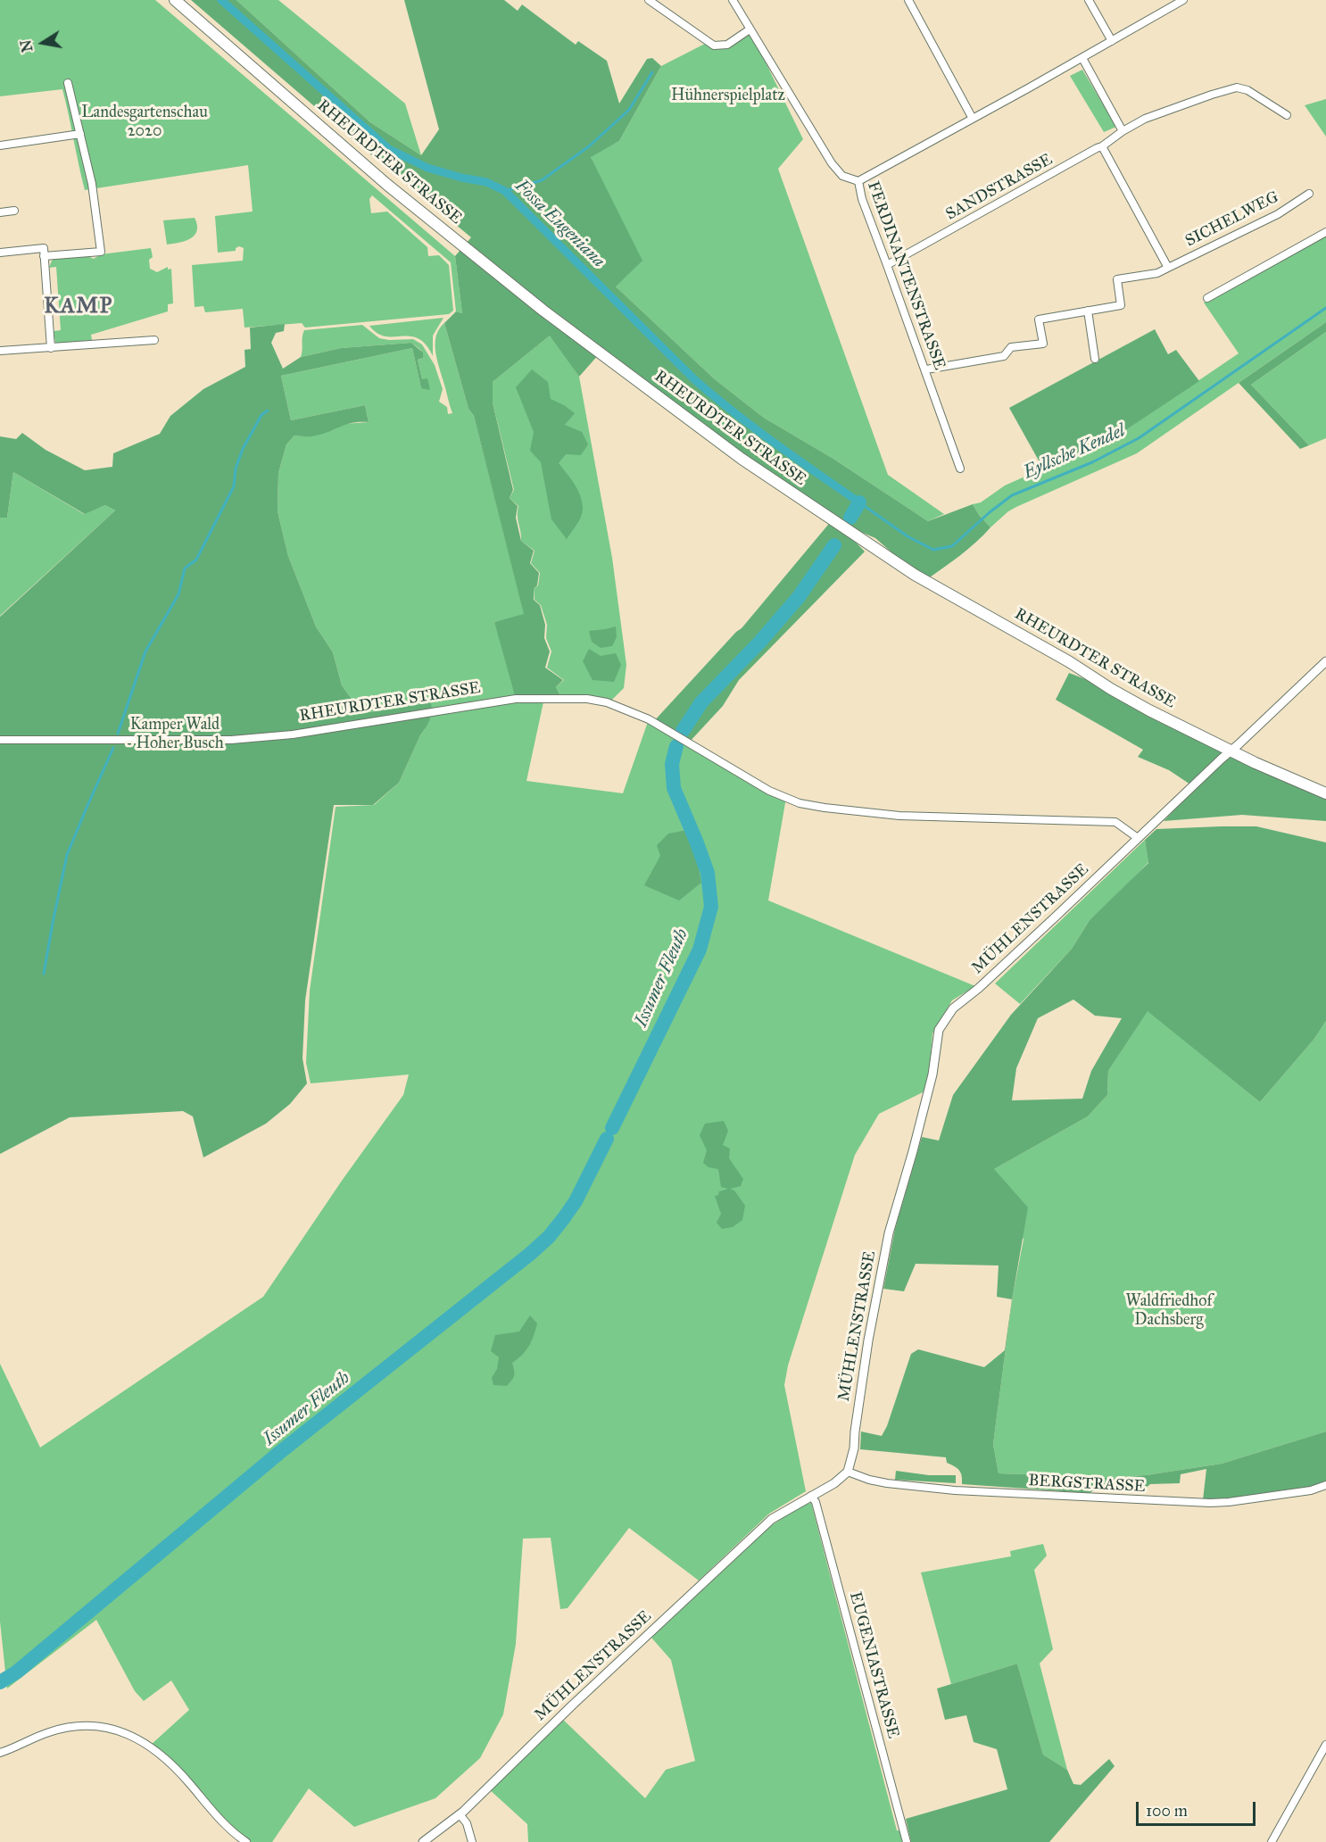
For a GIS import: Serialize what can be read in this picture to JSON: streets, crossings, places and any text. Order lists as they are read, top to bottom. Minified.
{"streets":{"main road":["RHEURDTER STRASSE"],"street":["SANDSTRASSE","SICHELWEG","FERDINANTENSTRASSE","MÜHLENSTRASSE","BERGSTRASSE","EUGENIASTRASSE"]},"crossings":[["RHEURDTER STRASSE","MÜHLENSTRASSE"],["SANDSTRASSE","FERDINANTENSTRASSE"],["MÜHLENSTRASSE","BERGSTRASSE"],["MÜHLENSTRASSE","EUGENIASTRASSE"]],"districts":["KAMP"],"water":["Fossa Eugeniana","Eyllsche Kendel","Issumer Fleuth"],"parks":["Hühnerspielplatz","Landesgartenschau 2020","Kamper Wald - Hoher Busch","Waldfriedhof Dachsberg"],"scale_bar":"100 m","north":"left"}
